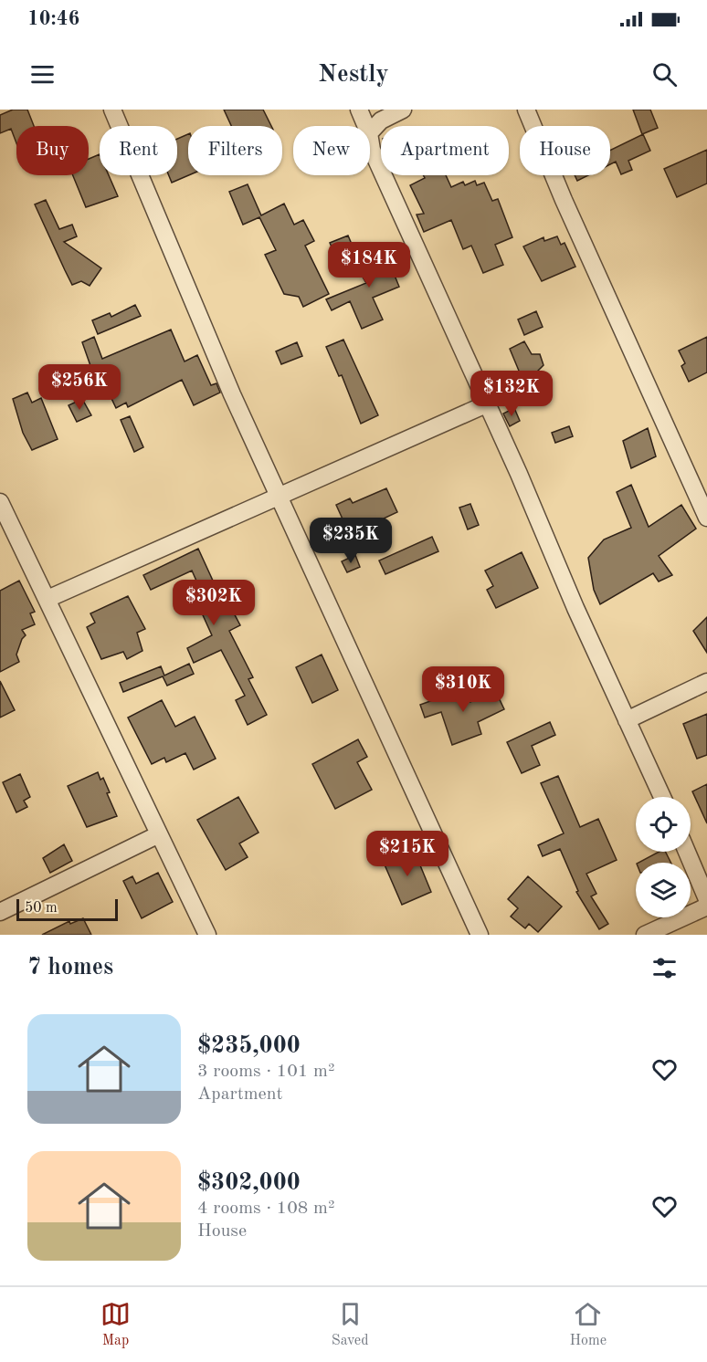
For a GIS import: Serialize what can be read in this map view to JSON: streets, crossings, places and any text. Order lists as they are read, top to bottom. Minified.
{"scale_bar":"50 m","page":{"status":"10:46","header":"Nestly","chip":["Buy","Rent","Filters","New","Apartment","House"],"price":["$184K","$256K","$132K","$235K","$302K","$310K","$215K"],"scale":"50 m","heading":"7 homes","list":[{"name":"$235,000","note":"3 rooms · 101 m² · Apartment"},{"name":"$302,000","note":"4 rooms · 108 m² · House"}],"tabs":["Map","Saved","Home"]}}
